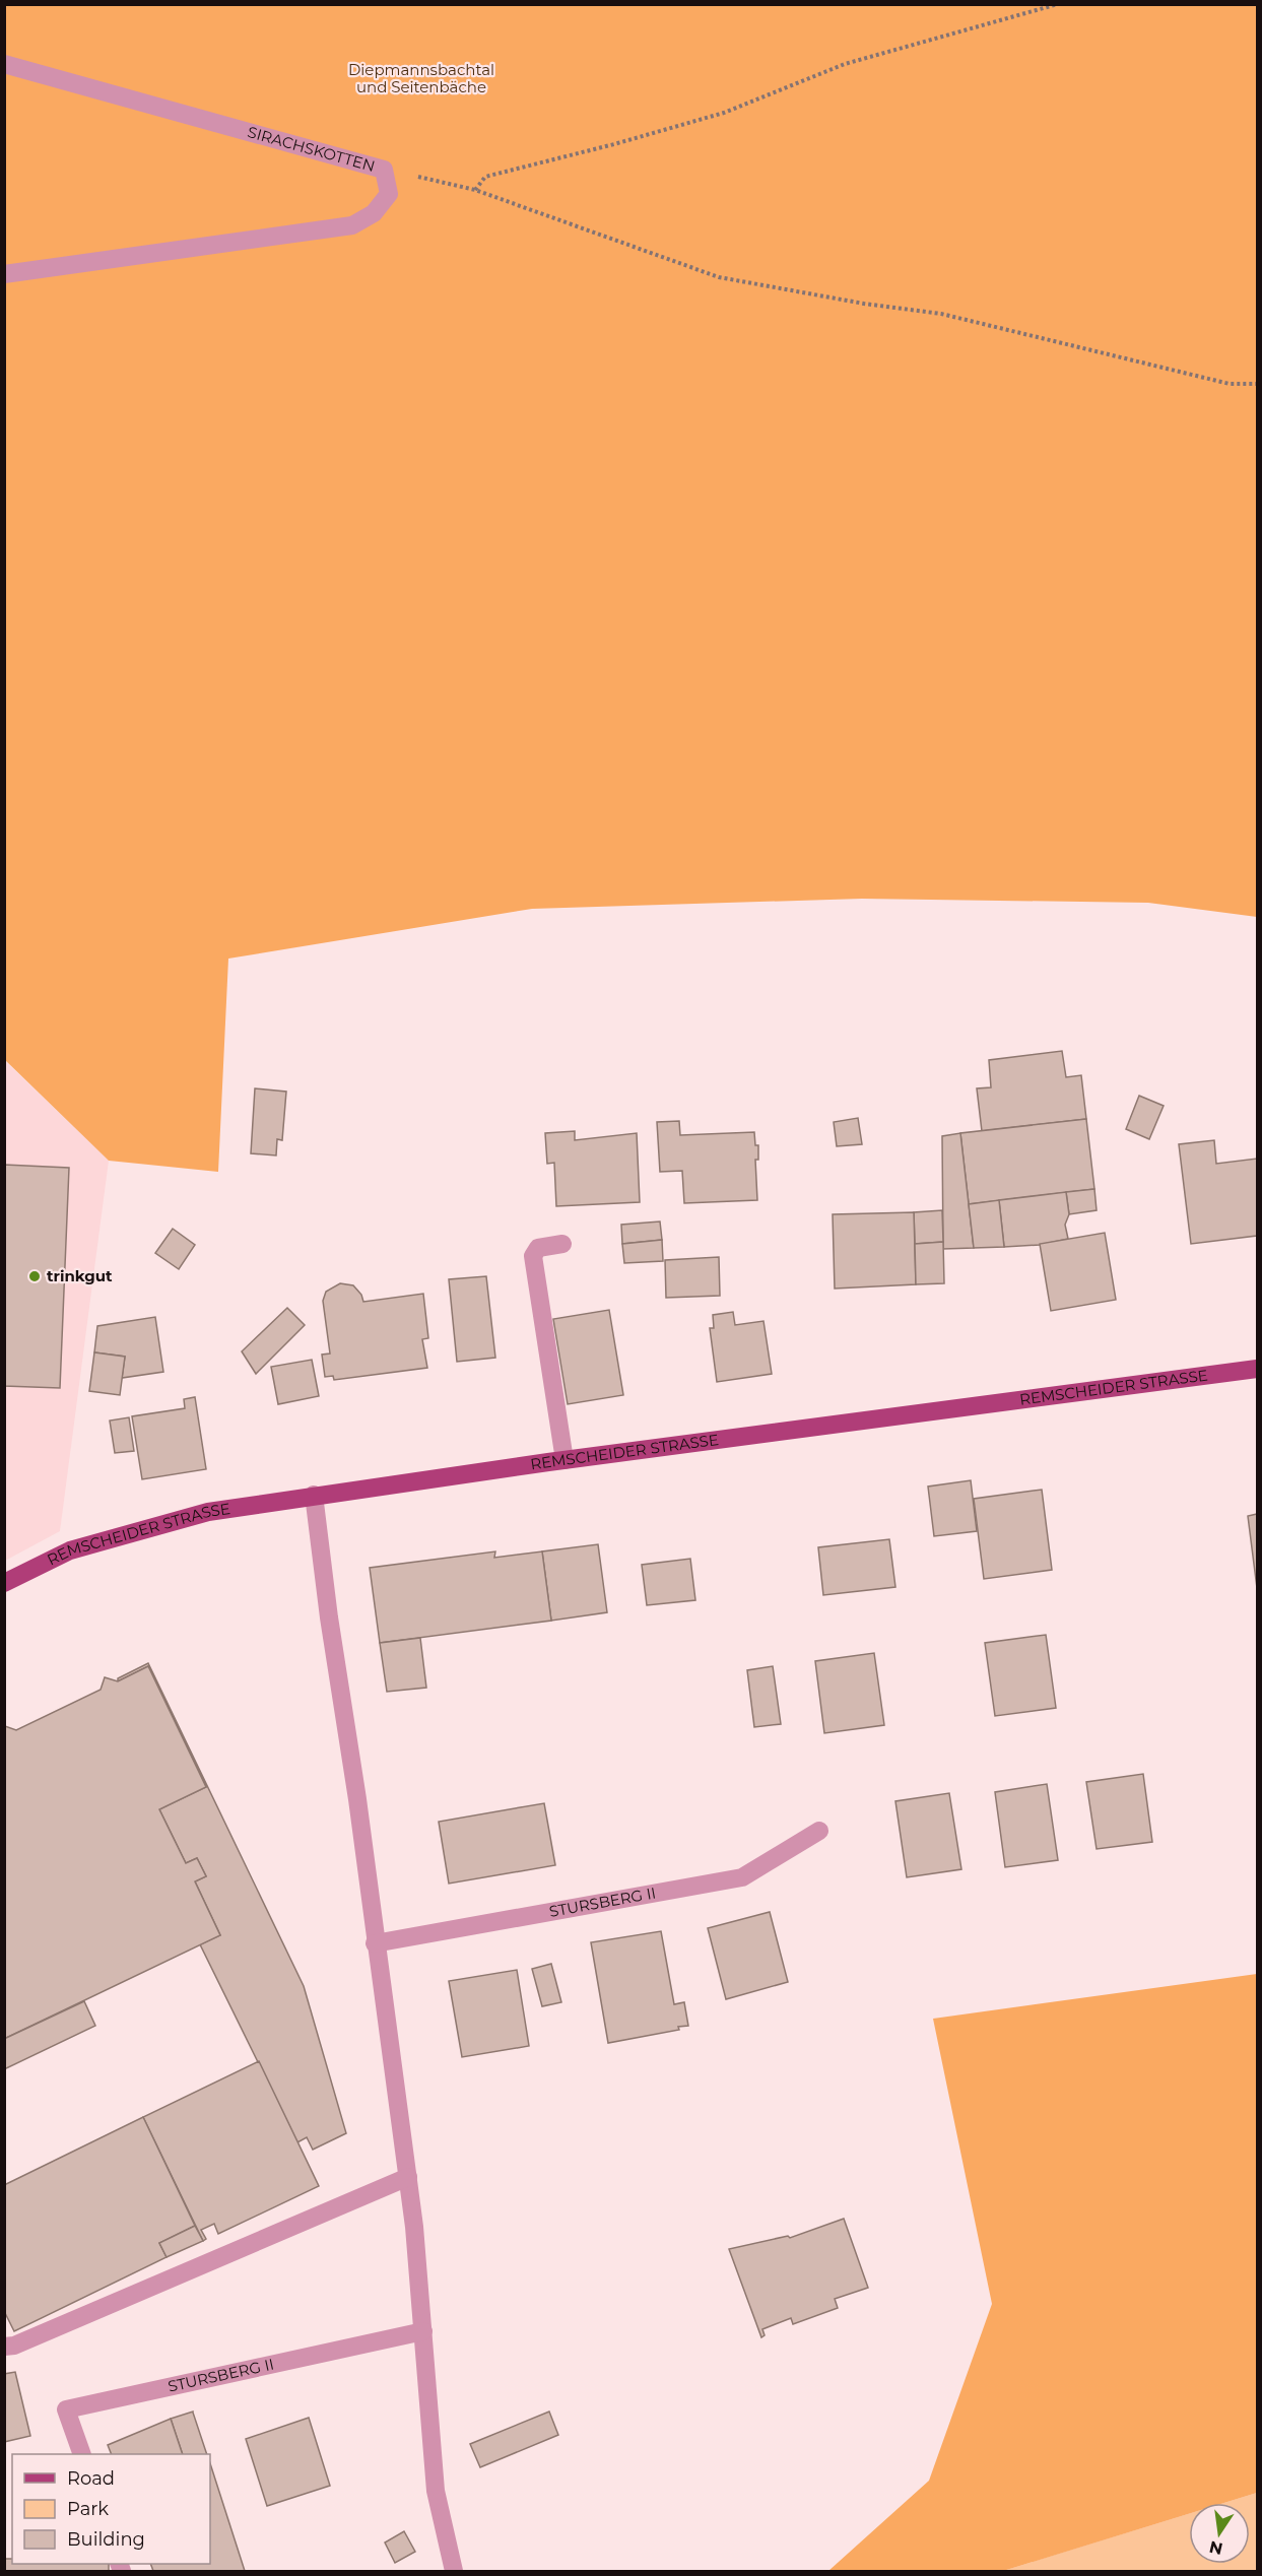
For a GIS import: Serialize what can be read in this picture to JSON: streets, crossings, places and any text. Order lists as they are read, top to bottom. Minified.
{"streets":{"main road":["REMSCHEIDER STRASSE"],"street":["SIRACHSKOTTEN","STURSBERG II"]},"parks":["Diepmannsbachtal und Seitenbäche"],"places":["trinkgut"],"legend":["Road","Park","Building"],"north":"bottom"}
